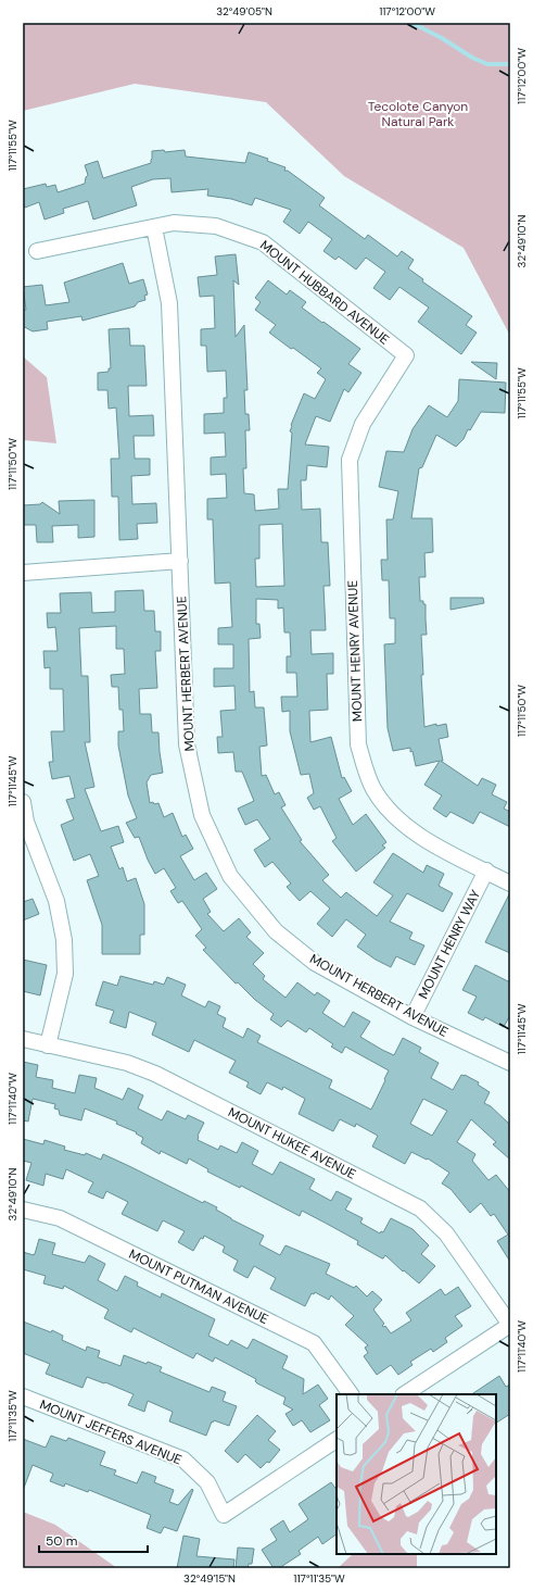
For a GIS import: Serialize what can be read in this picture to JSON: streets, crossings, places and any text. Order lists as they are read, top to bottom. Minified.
{"streets":{"street":["MOUNT HUBBARD AVENUE","MOUNT HENRY AVENUE","MOUNT HERBERT AVENUE","MOUNT HENRY WAY","MOUNT HUKEE AVENUE","MOUNT PUTMAN AVENUE","MOUNT JEFFERS AVENUE"]},"crossings":[["MOUNT HUBBARD AVENUE","MOUNT HENRY AVENUE"],["MOUNT HUBBARD AVENUE","MOUNT HERBERT AVENUE"],["MOUNT HENRY AVENUE","MOUNT HENRY WAY"],["MOUNT HERBERT AVENUE","MOUNT HENRY WAY"]],"parks":["Tecolote Canyon Natural Park"],"scale_bar":"50 m","coordinates":["32°49'05\"N","117°12'00\"W","117°11'55\"W","32°49'10\"N","117°11'50\"W","117°11'45\"W","117°11'40\"W","117°11'35\"W","32°49'15\"N"]}
